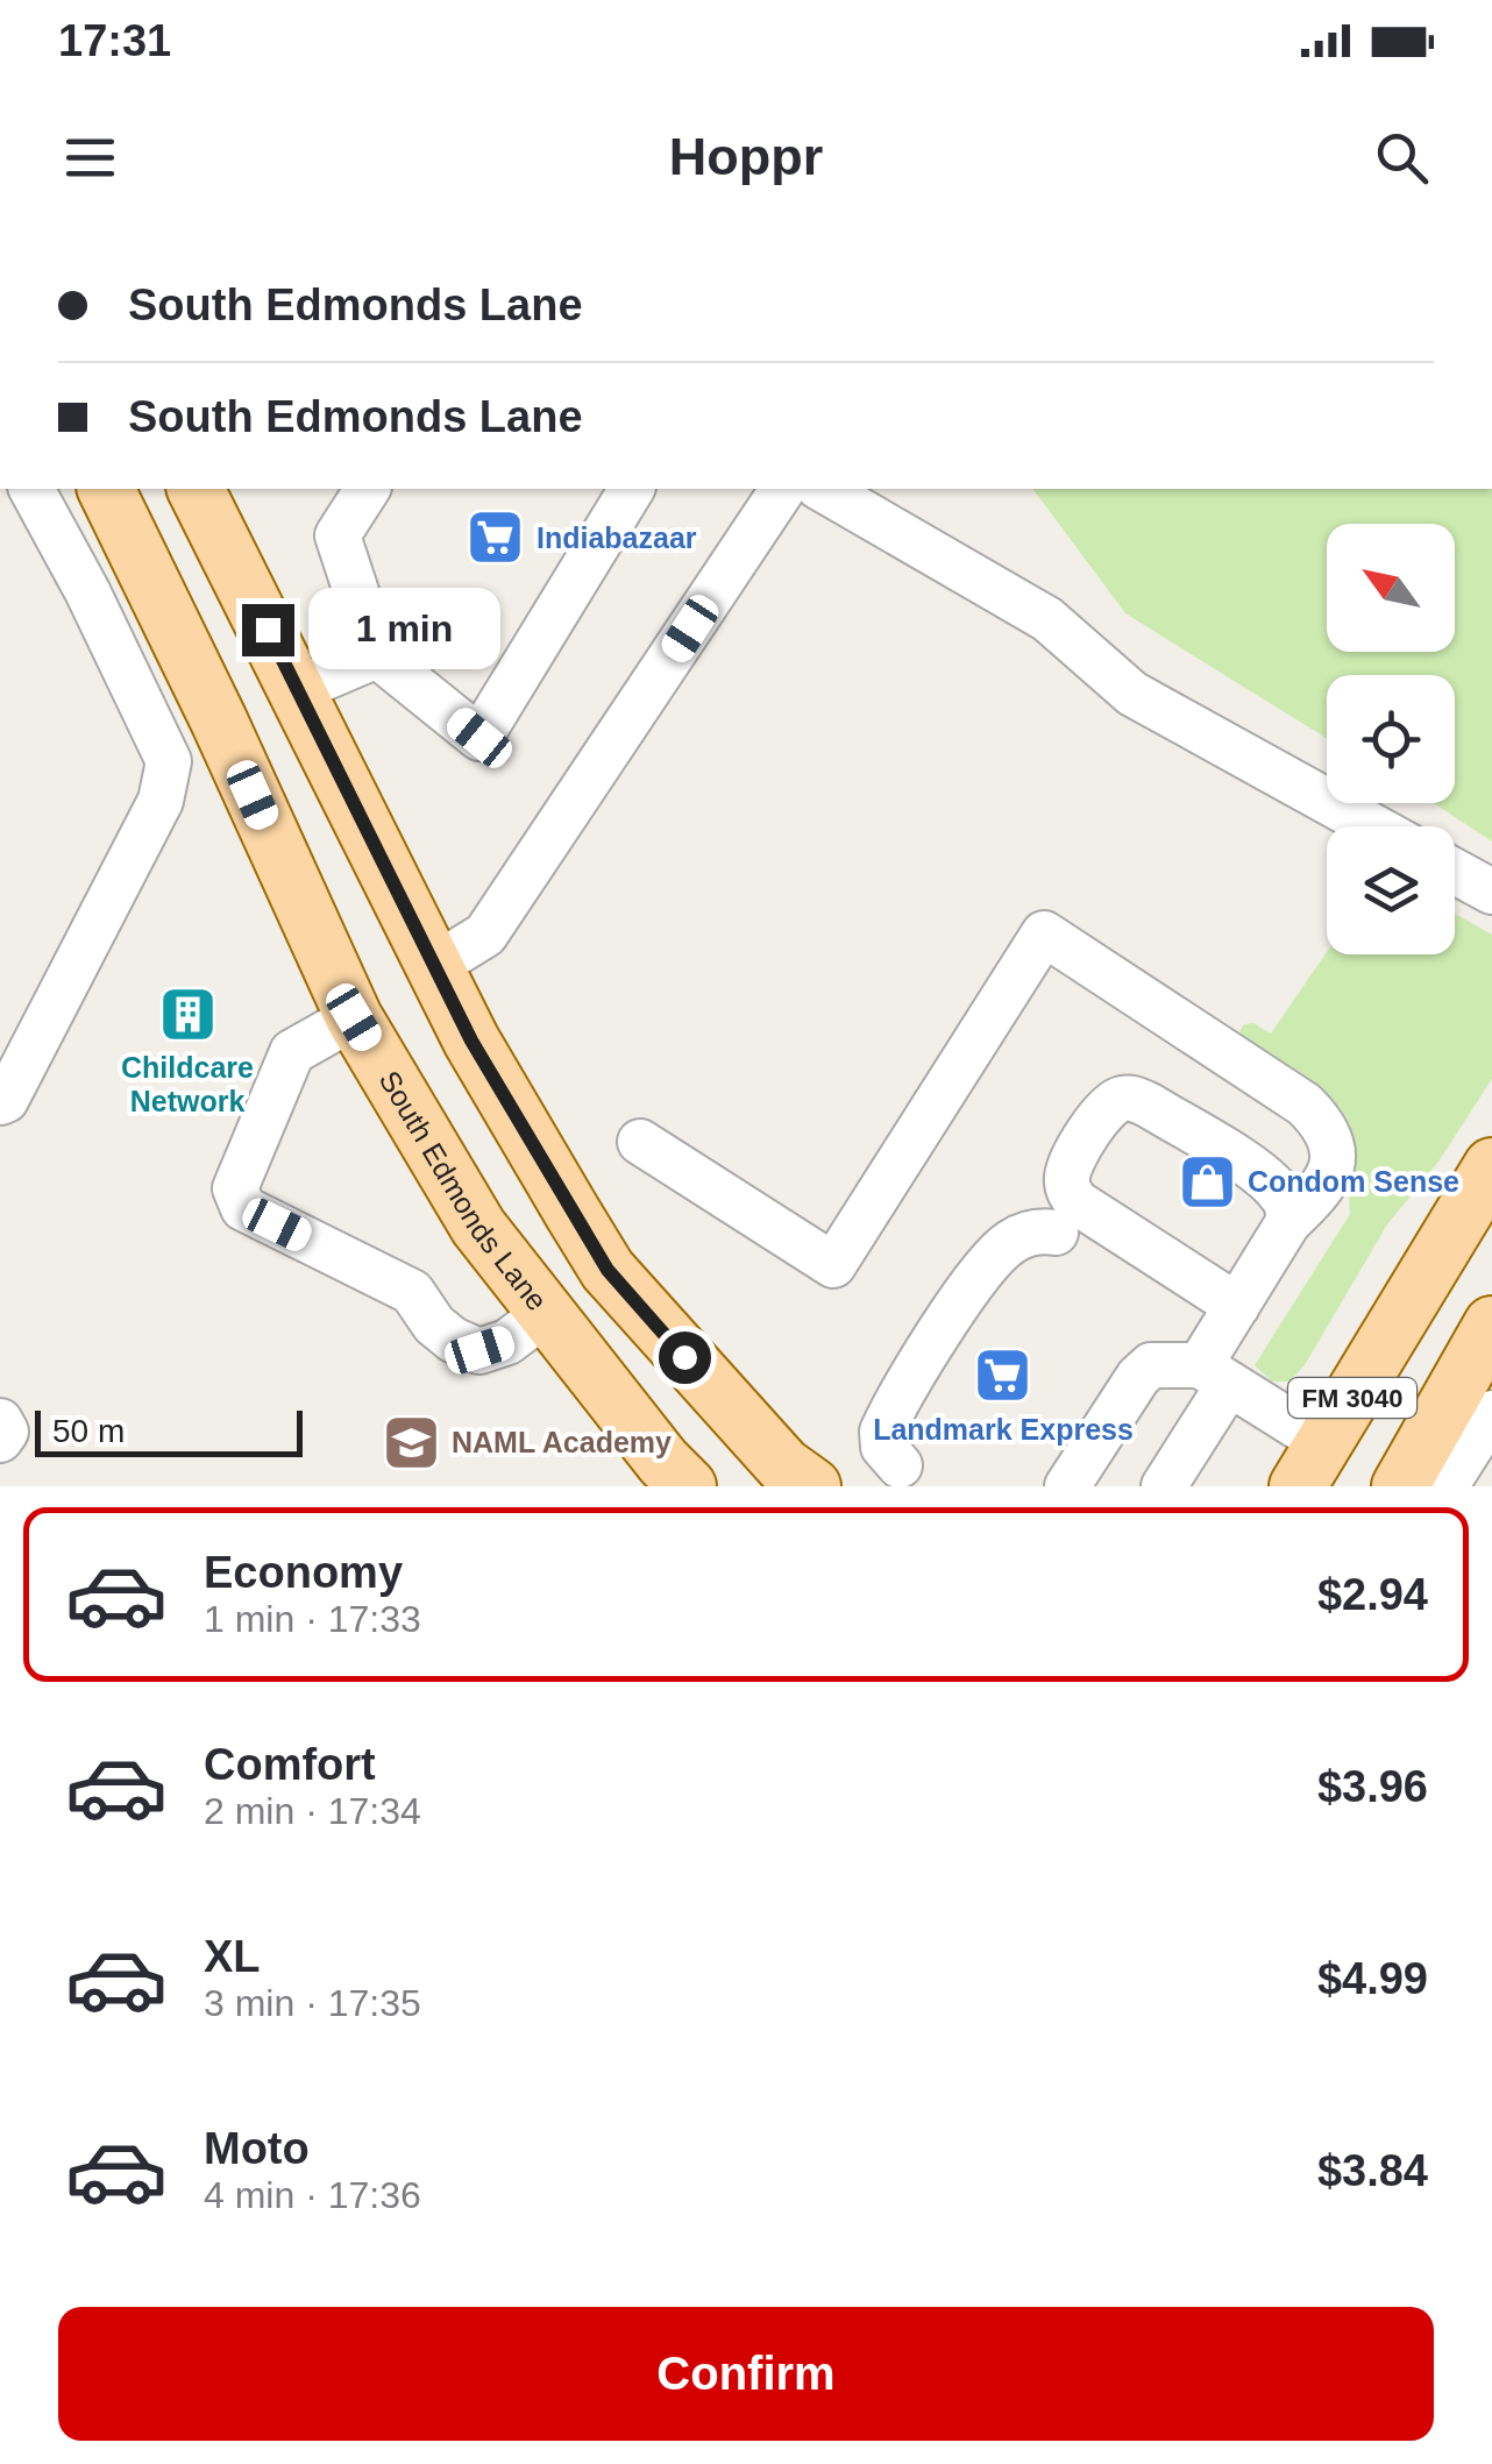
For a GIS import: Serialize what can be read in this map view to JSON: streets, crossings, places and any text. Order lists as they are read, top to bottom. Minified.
{"streets":{"main road":["South Edmonds Lane","FM 3040"]},"places":{"supermarket":["Indiabazaar","Landmark Express"],"building":["Childcare Network"],"shop":["Condom Sense"],"school or university":["NAML Academy"]},"scale_bar":"50 m","north":"top left","page":{"status":"17:31","header":"Hoppr","banner":["South Edmonds Lane","South Edmonds Lane"],"bubble":"1 min","scale":"50 m","list":[{"name":"Economy","note":"1 min · 17:33","value":"$2.94"},{"name":"Comfort","note":"2 min · 17:34","value":"$3.96"},{"name":"XL","note":"3 min · 17:35","value":"$4.99"},{"name":"Moto","note":"4 min · 17:36","value":"$3.84"}],"buttons":"Confirm"}}
